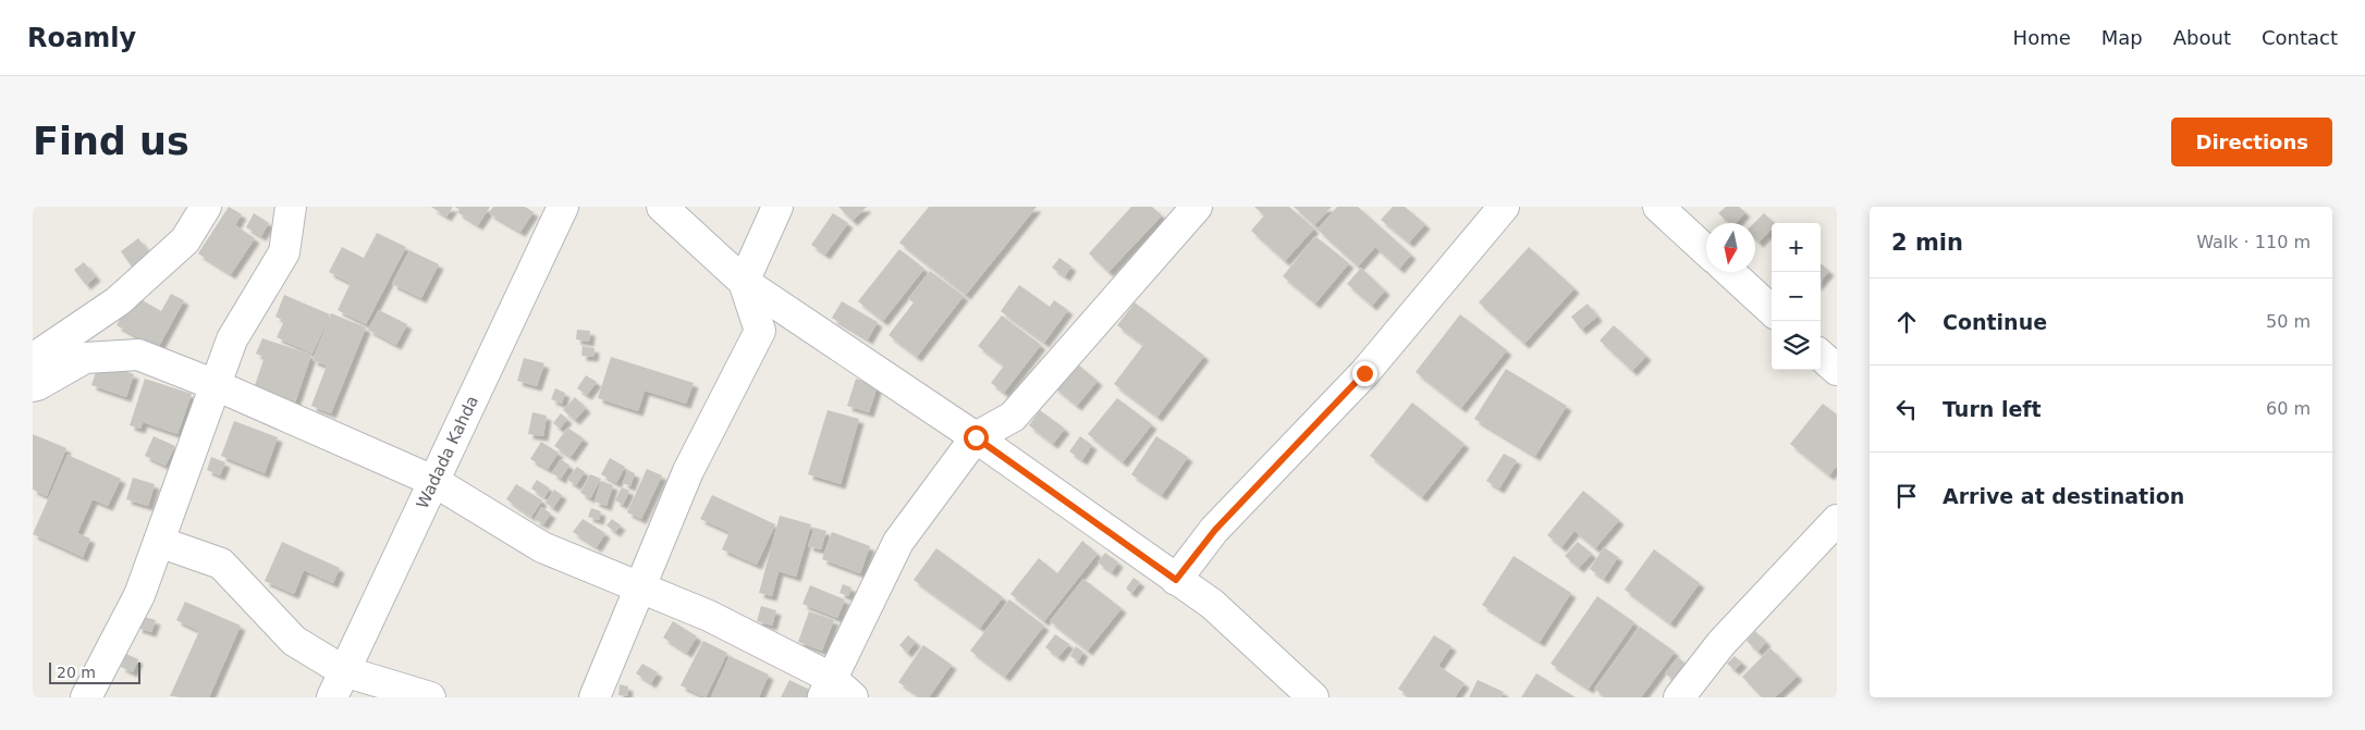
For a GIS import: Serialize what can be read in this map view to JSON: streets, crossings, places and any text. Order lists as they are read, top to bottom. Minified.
{"streets":{"street":["Wadada Kahda"]},"scale_bar":"20 m","north":"bottom","page":{"header":"Roamly","nav":["Home","Map","About","Contact"],"buttons":"Directions","title":"Find us","heading":["2 min","Walk · 110 m"],"map_buttons":["+","−"],"list":[["Continue","50 m"],["Turn left","60 m"],"Arrive at destination"],"scale":"20 m"}}
